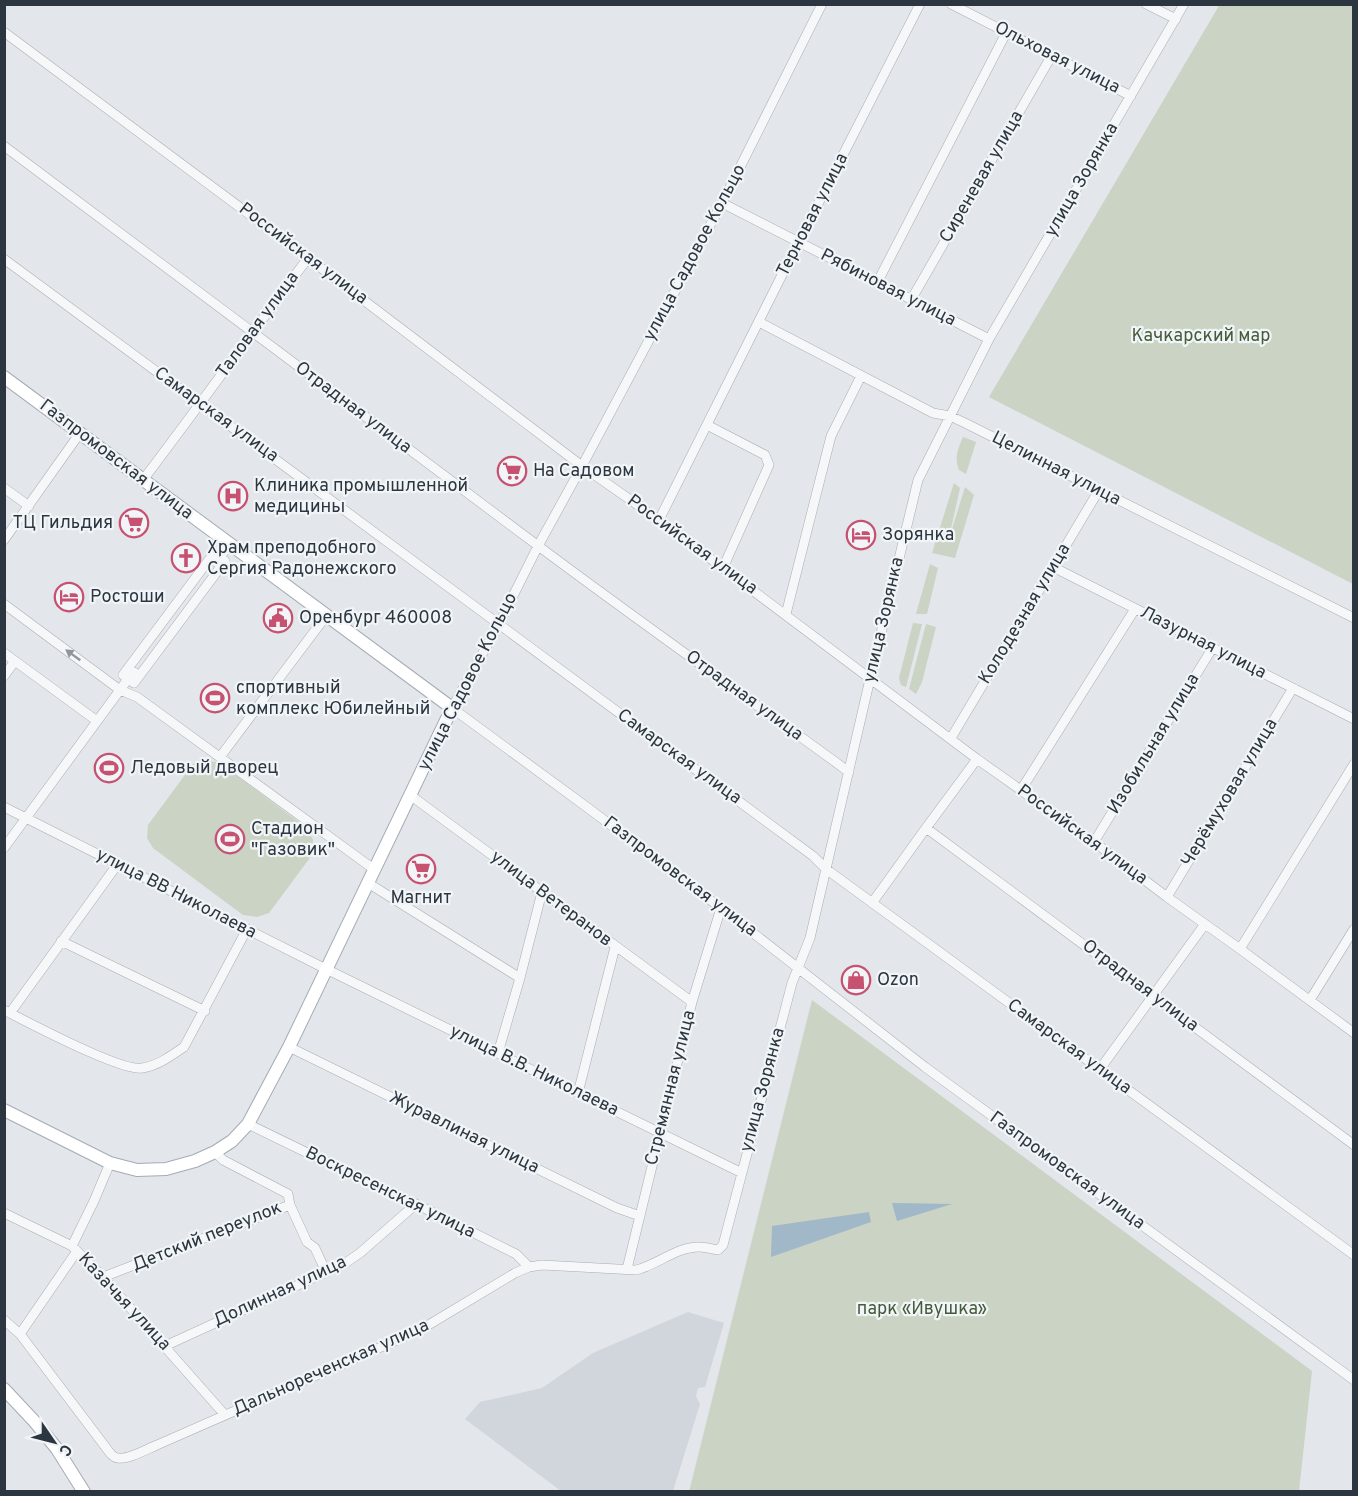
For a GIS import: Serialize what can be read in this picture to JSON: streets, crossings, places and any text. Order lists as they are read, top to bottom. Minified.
{"streets":{"main road":["улица Садовое Кольцо","Газпромовская улица"],"street":["Ольховая улица","Сиреневая улица","улица Зорянка","Терновая улица","Российская улица","Рябиновая улица","Таловая улица","Отрадная улица","Самарская улица","Целинная улица","Колодезная улица","Лазурная улица","Изобильная улица","Черёмуховая улица","улица ВВ Николаева","улица Ветеранов","улица В.В. Николаева","Стремянная улица","Журавлиная улица","Воскресенская улица","Детский переулок","Долинная улица","Казачья улица","Дальнореченская улица"]},"crossings":[["Ольховая улица","Сиреневая улица"],["Ольховая улица","улица Зорянка"],["Сиреневая улица","Рябиновая улица"],["улица Зорянка","Российская улица"],["улица Зорянка","Рябиновая улица"],["улица Зорянка","Отрадная улица"],["улица Зорянка","Самарская улица"],["улица Зорянка","Газпромовская улица"],["улица Зорянка","Целинная улица"],["улица Зорянка","улица В.В. Николаева"],["улица Зорянка","Дальнореченская улица"],["Терновая улица","Российская улица"],["Терновая улица","Рябиновая улица"],["Терновая улица","Целинная улица"],["улица Садовое Кольцо","Российская улица"],["улица Садовое Кольцо","Рябиновая улица"],["улица Садовое Кольцо","Отрадная улица"],["улица Садовое Кольцо","Самарская улица"],["улица Садовое Кольцо","Газпромовская улица"],["улица Садовое Кольцо","улица ВВ Николаева"],["улица Садовое Кольцо","улица Ветеранов"],["улица Садовое Кольцо","улица В.В. Николаева"],["улица Садовое Кольцо","Журавлиная улица"],["улица Садовое Кольцо","Воскресенская улица"],["улица Садовое Кольцо","Детский переулок"],["Российская улица","Таловая улица"],["Российская улица","Колодезная улица"],["Российская улица","Изобильная улица"],["Российская улица","Черёмуховая улица"],["Таловая улица","Отрадная улица"],["Таловая улица","Самарская улица"],["Таловая улица","Газпромовская улица"],["Газпромовская улица","Стремянная улица"],["Целинная улица","Колодезная улица"],["Колодезная улица","Лазурная улица"],["Лазурная улица","Изобильная улица"],["Лазурная улица","Черёмуховая улица"],["улица ВВ Николаева","улица В.В. Николаева"],["улица Ветеранов","Стремянная улица"],["улица В.В. Николаева","Стремянная улица"],["Стремянная улица","Журавлиная улица"],["Стремянная улица","Дальнореченская улица"],["Воскресенская улица","Долинная улица"],["Воскресенская улица","Дальнореченская улица"],["Детский переулок","Казачья улица"],["Долинная улица","Казачья улица"],["Казачья улица","Дальнореченская улица"]],"parks":["Качкарский мар","парк «Ивушка»"],"places":{"supermarket":["На Садовом","ТЦ Гильдия","Магнит"],"hospital":["Клиника промышленной медицины"],"hotel":["Зорянка","Ростоши"],"church":["Храм преподобного Сергия Радонежского"],"public building":["Оренбург 460008"],"sports":["спортивный комплекс Юбилейный","Ледовый дворец","Стадион \"Газовик\""],"shop":["Ozon"]},"north":"bottom right"}
